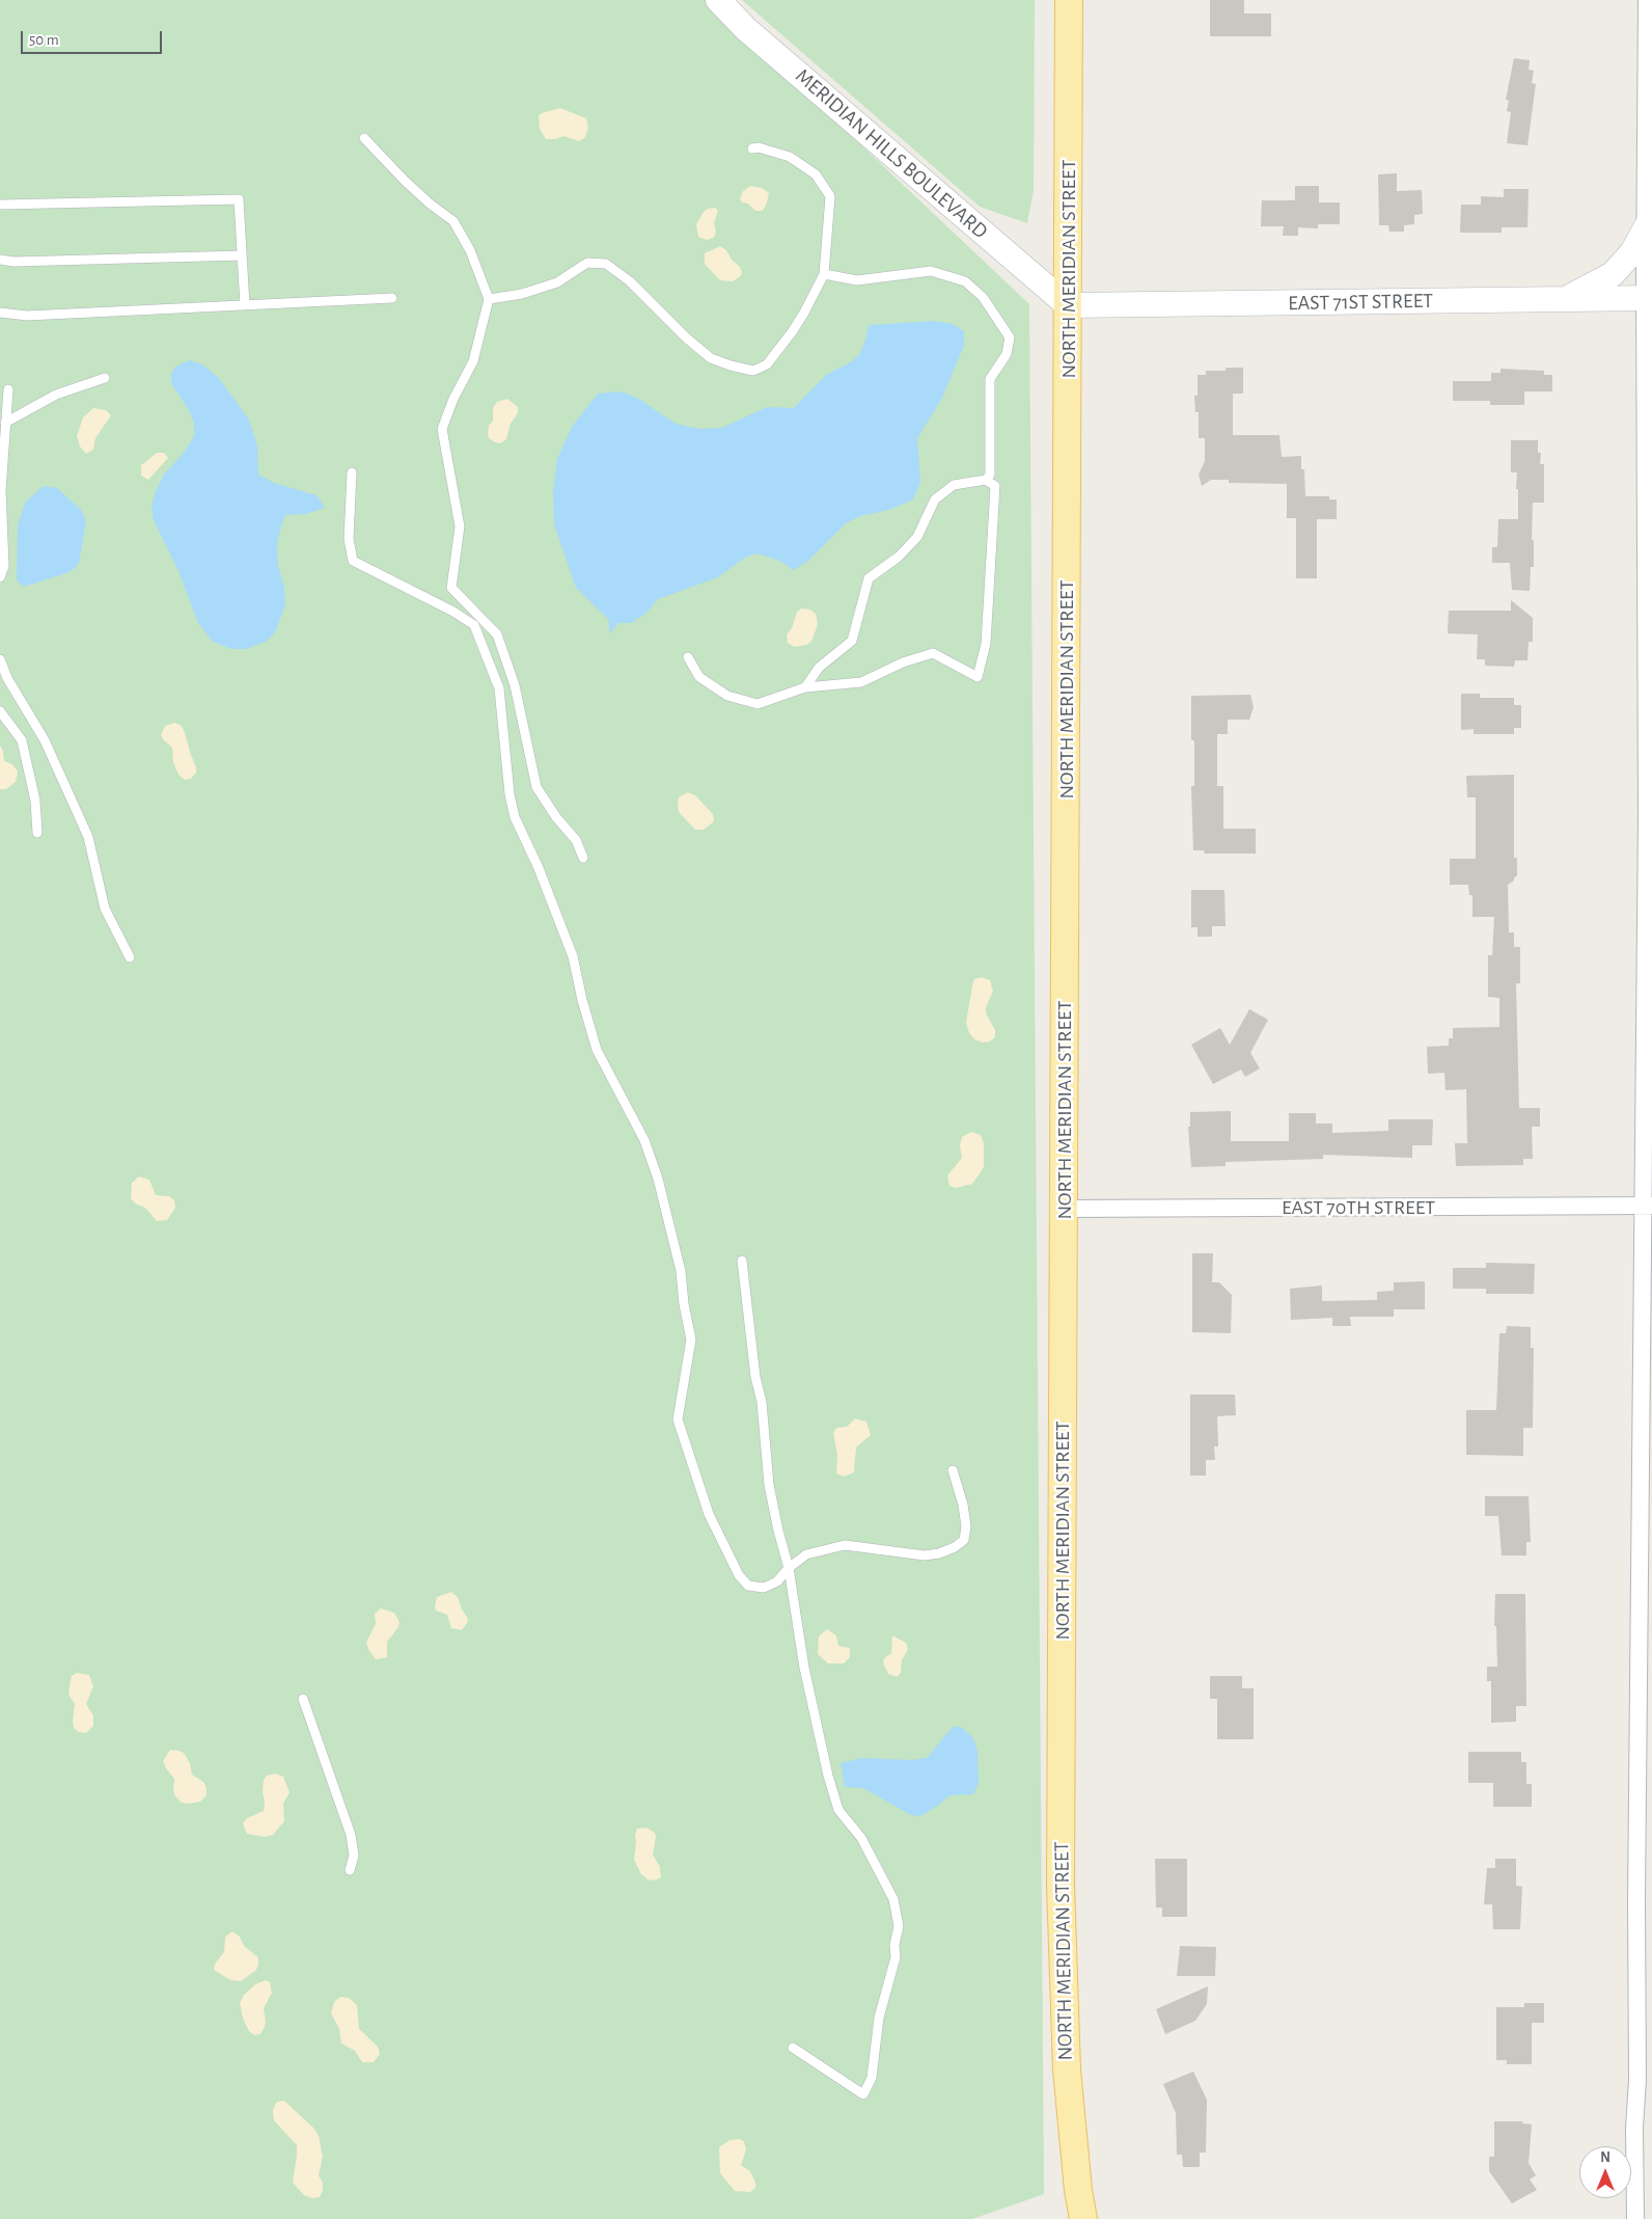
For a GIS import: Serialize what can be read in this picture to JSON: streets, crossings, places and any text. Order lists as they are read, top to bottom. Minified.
{"streets":{"main road":["MERIDIAN HILLS BOULEVARD","NORTH MERIDIAN STREET","EAST 71ST STREET"],"street":["EAST 70TH STREET"]},"crossings":[["MERIDIAN HILLS BOULEVARD","NORTH MERIDIAN STREET"],["MERIDIAN HILLS BOULEVARD","EAST 71ST STREET"],["NORTH MERIDIAN STREET","EAST 71ST STREET"],["NORTH MERIDIAN STREET","EAST 70TH STREET"]],"scale_bar":"50 m","north":"top"}
